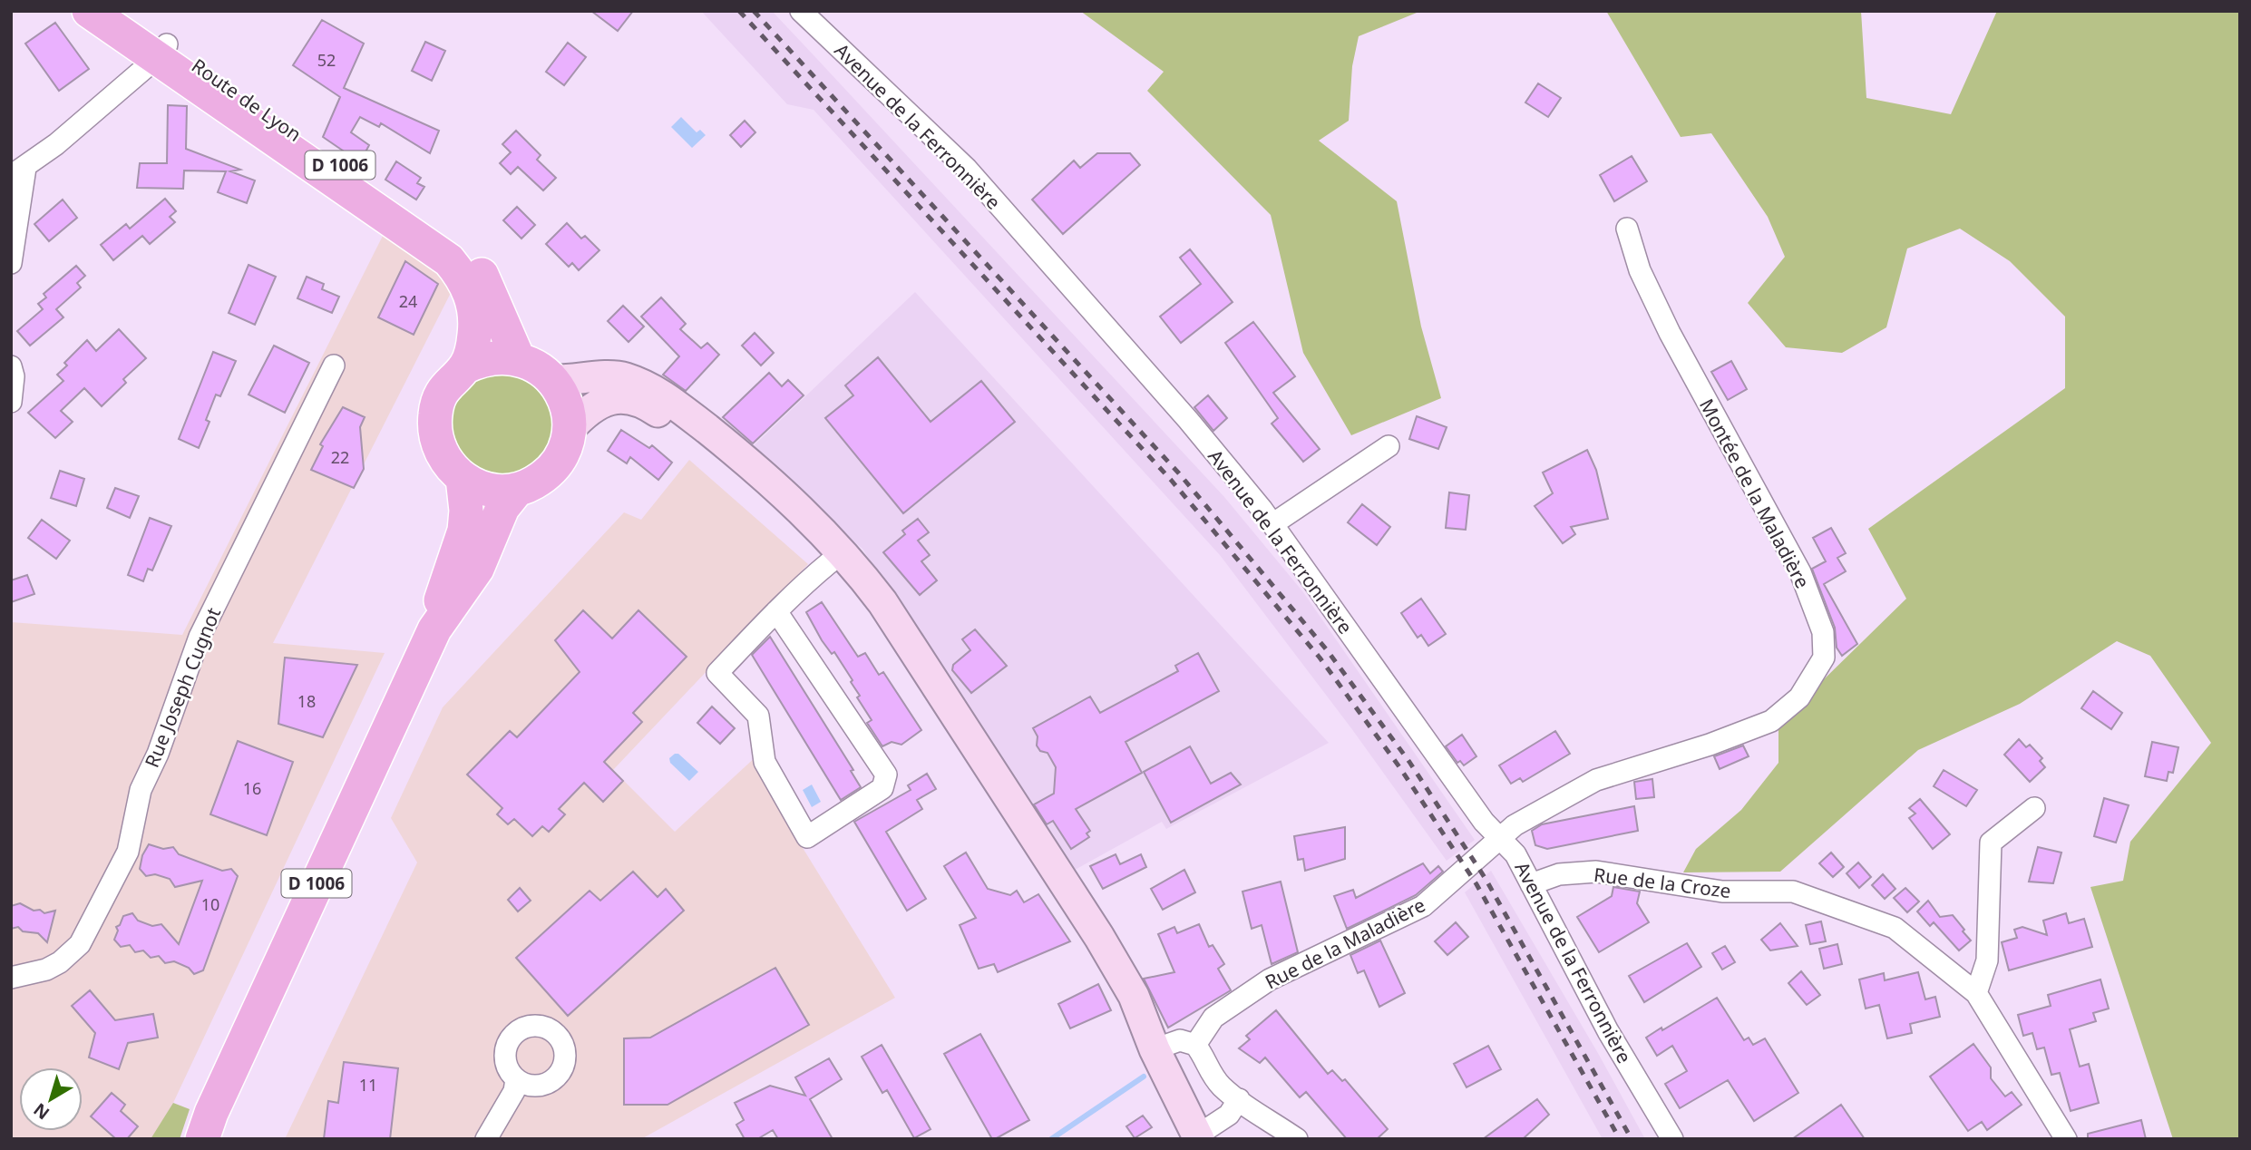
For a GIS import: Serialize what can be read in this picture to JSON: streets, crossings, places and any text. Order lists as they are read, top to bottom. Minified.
{"streets":{"main road":["Route de Lyon","D 1006"],"street":["Avenue de la Ferronnière","Montée de la Maladière","Rue Joseph Cugnot","Rue de la Croze","Rue de la Maladière"]},"crossings":[["Route de Lyon","D 1006"],["Avenue de la Ferronnière","Montée de la Maladière"],["Avenue de la Ferronnière","Rue de la Croze"],["Avenue de la Ferronnière","Rue de la Maladière"],["Montée de la Maladière","Rue de la Maladière"]],"house_numbers":["52","24","22","18","16","10","11"],"north":"bottom left"}
